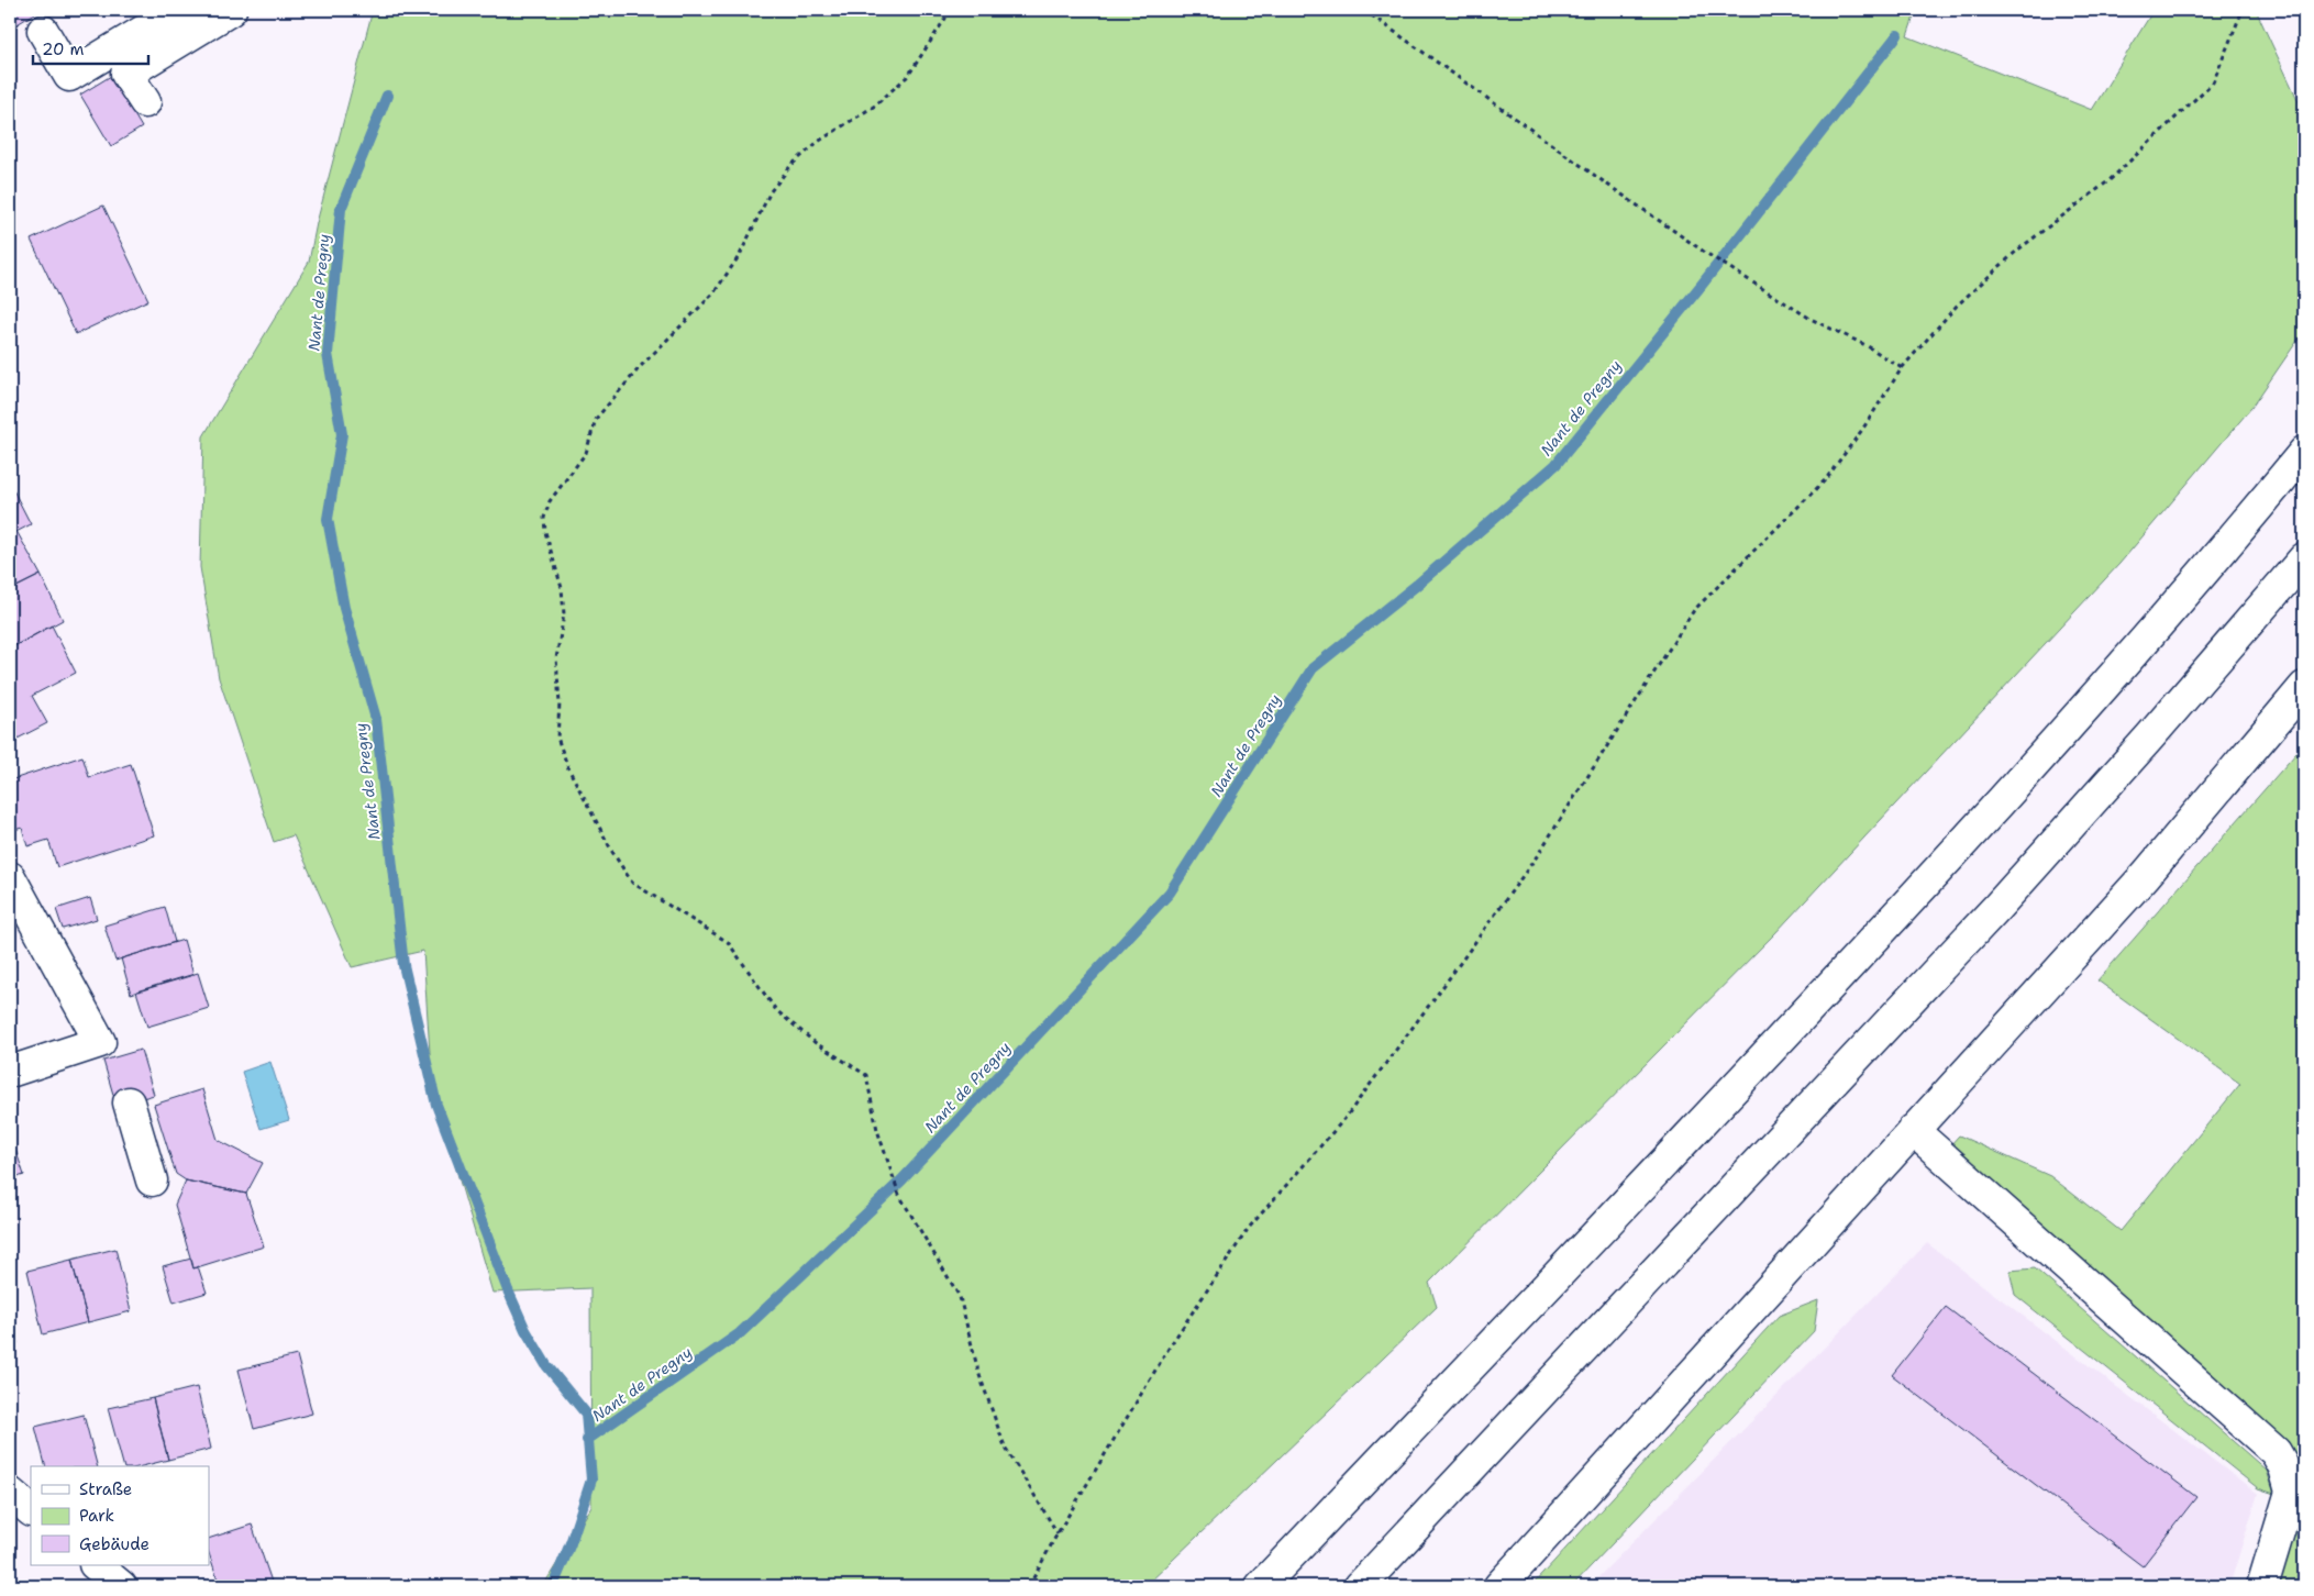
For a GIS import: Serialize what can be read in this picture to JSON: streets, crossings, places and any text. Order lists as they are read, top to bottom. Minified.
{"water":["Nant de Pregny"],"legend":["Straße","Park","Gebäude"],"scale_bar":"20 m"}
